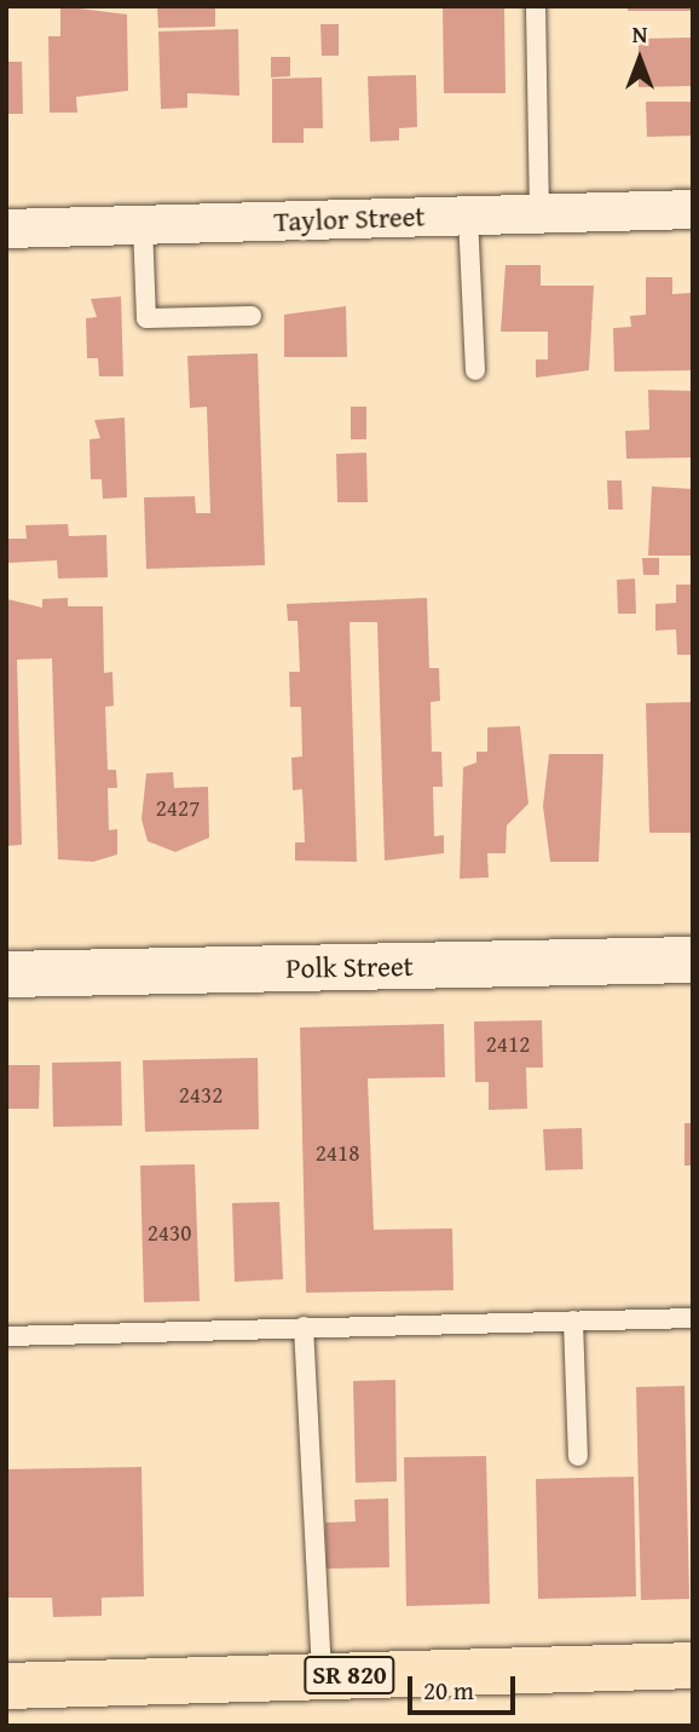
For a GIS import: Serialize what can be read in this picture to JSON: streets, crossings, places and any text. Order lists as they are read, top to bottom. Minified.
{"streets":{"main road":["Polk Street","SR 820"],"street":["Taylor Street"]},"house_numbers":["2427","2412","2432","2418","2430"],"scale_bar":"20 m","north":"top"}
